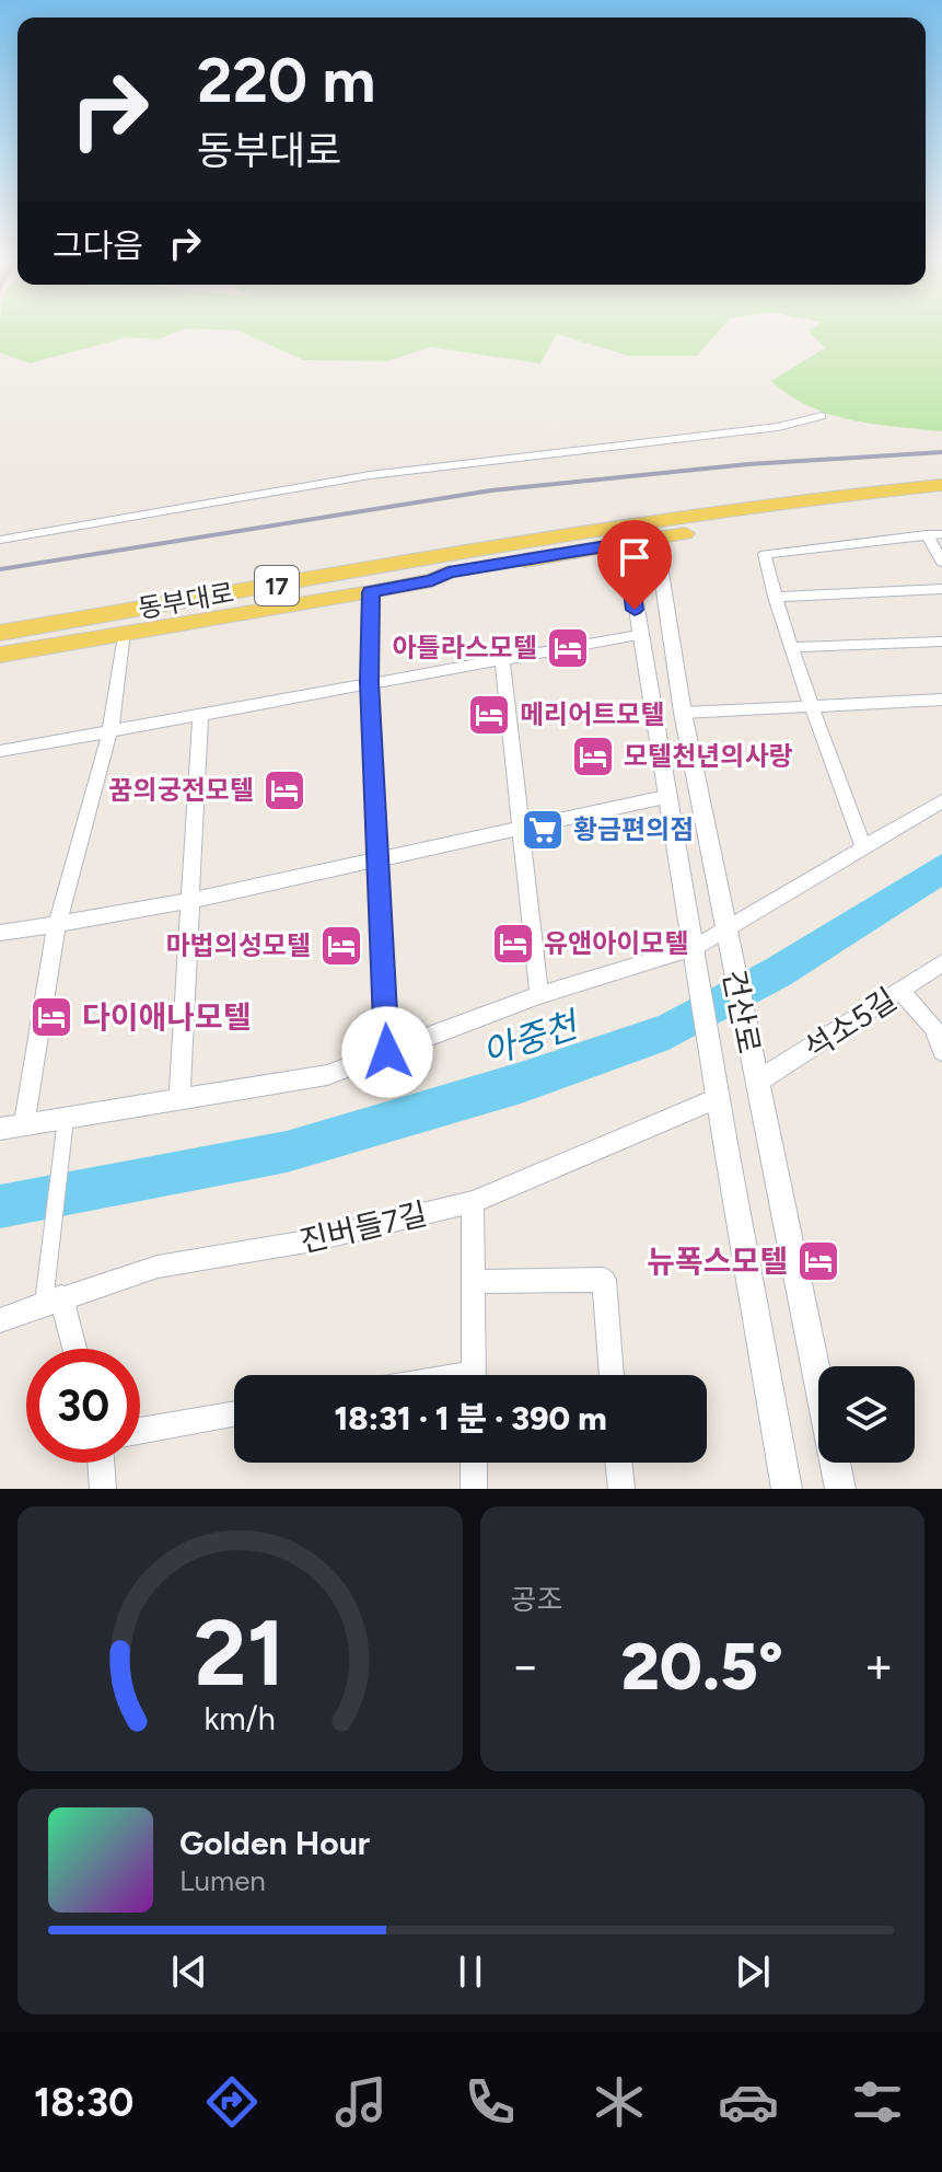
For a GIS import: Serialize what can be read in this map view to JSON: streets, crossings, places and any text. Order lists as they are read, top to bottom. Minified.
{"streets":{"main road":["17","동부대로"],"street":["건산로","석소5길","진버들7길"]},"crossings":[["동부대로","건산로"],["건산로","석소5길"],["건산로","진버들7길"]],"water":["아중천"],"places":{"hotel":["아틀라스모텔","메리어트모텔","모텔천년의사랑","꿈의궁전모텔","유앤아이모텔","마법의성모텔","다이애나모텔","뉴폭스모텔"],"supermarket":["황금편의점"]},"page":{"turn":["220 m","동부대로"],"then":"그다음","limit":"30","trip":"18:31 · 1 분 · 390 m","tile":"공조","heat":["−","20.5°","+"],"song":["Golden Hour","Lumen"],"tabs":"18:30","gauge":["21","km/h"]}}
